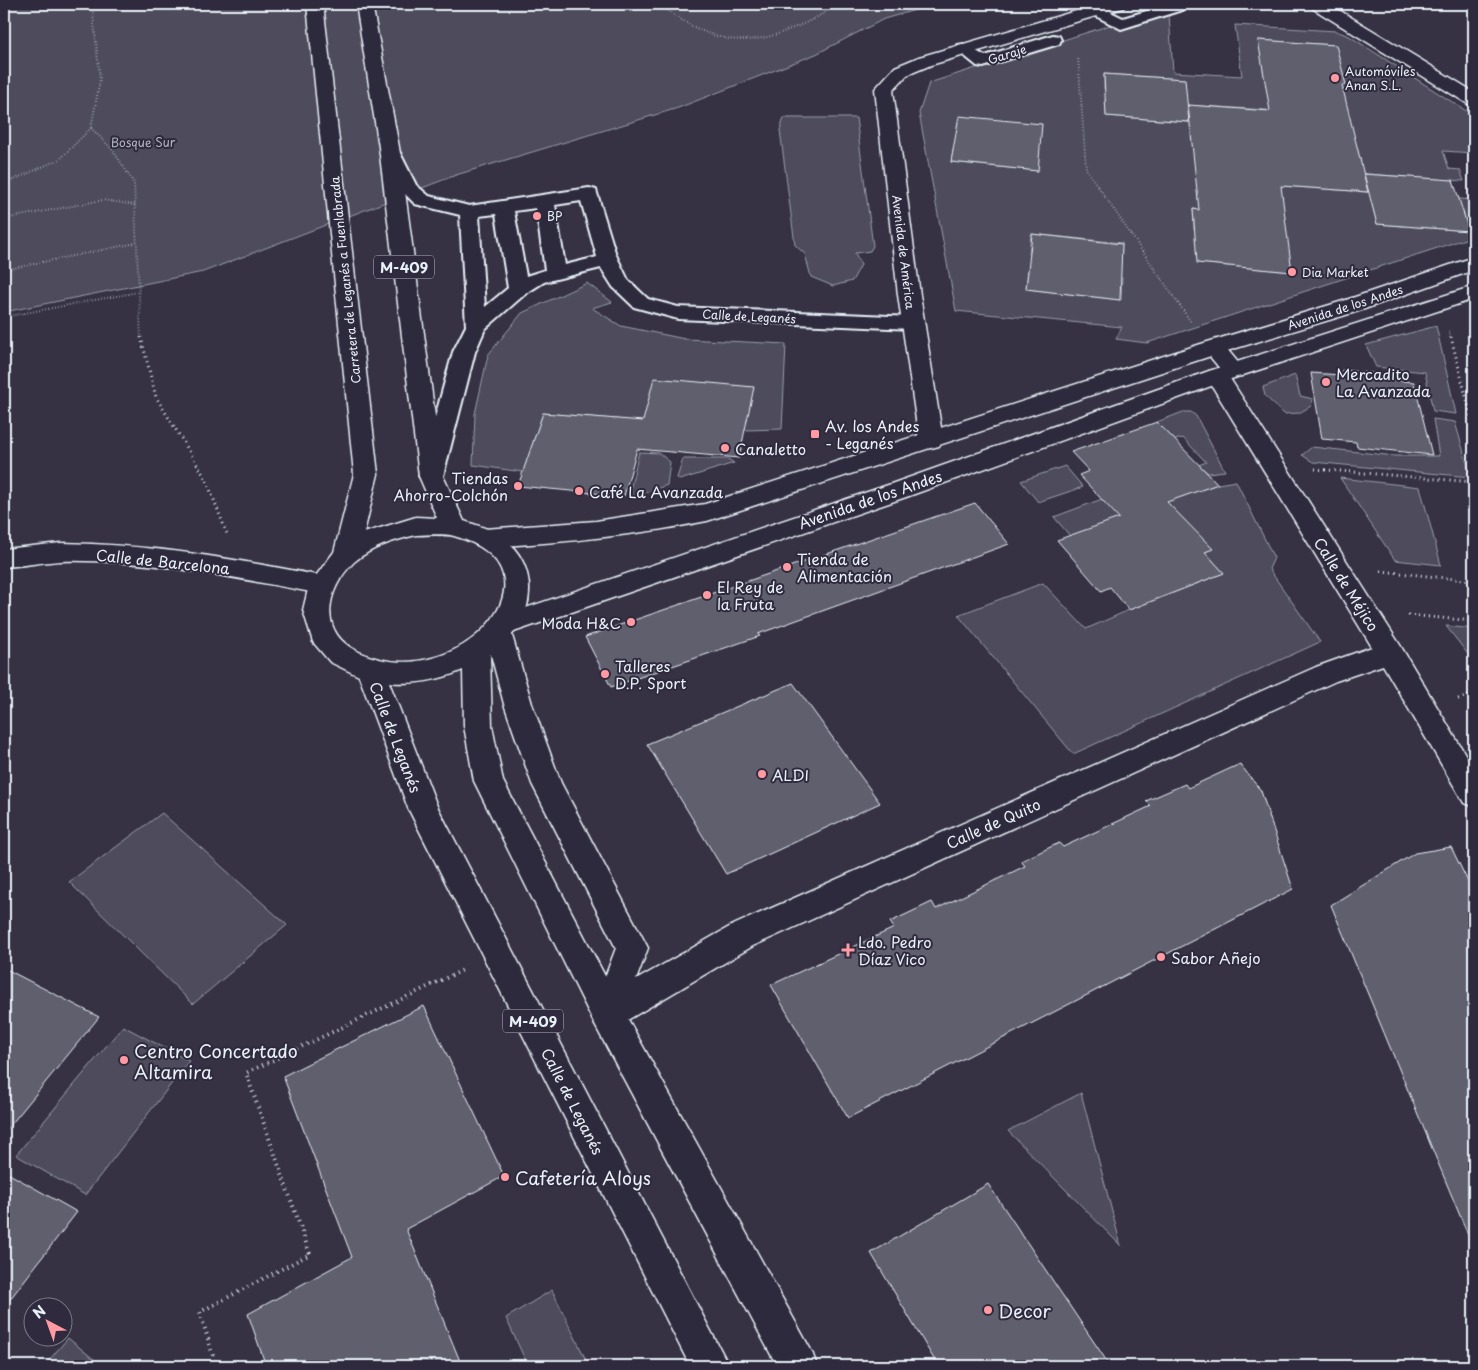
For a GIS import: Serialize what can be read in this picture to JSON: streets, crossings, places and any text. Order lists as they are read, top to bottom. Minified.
{"streets":{"main road":["Avenida de América","M-409","Carretera de Leganés a Fuenlabrada","Avenida de los Andes","Calle de Leganés","Calle de Barcelona","Calle de Méjico","Calle de Quito"],"lane":["Garaje"]},"crossings":[["Garaje","Avenida de América"],["Avenida de América","Avenida de los Andes"],["Avenida de América","Calle de Leganés"],["M-409","Carretera de Leganés a Fuenlabrada"],["M-409","Avenida de los Andes"],["M-409","Calle de Leganés"],["M-409","Calle de Barcelona"],["Carretera de Leganés a Fuenlabrada","Avenida de los Andes"],["Carretera de Leganés a Fuenlabrada","Calle de Leganés"],["Carretera de Leganés a Fuenlabrada","Calle de Barcelona"],["Avenida de los Andes","Calle de Leganés"],["Avenida de los Andes","Calle de Barcelona"],["Avenida de los Andes","Calle de Méjico"],["Calle de Leganés","Calle de Barcelona"],["Calle de Méjico","Calle de Quito"]],"parks":["Bosque Sur"],"places":{"other":["Automóviles Anan S.L.","BP","Dia Market","Mercadito La Avanzada","Canaletto","Tiendas Ahorro-Colchón","Café La Avanzada","Tienda de Alimentación","El Rey de la Fruta","Moda H&C","Talleres D.P. Sport","ALDI","Sabor Añejo","Centro Concertado Altamira","Cafetería Aloys","Decor"],"transit":["Av. los Andes - Leganés"],"health":["Ldo. Pedro Díaz Vico"]},"north":"top left"}
